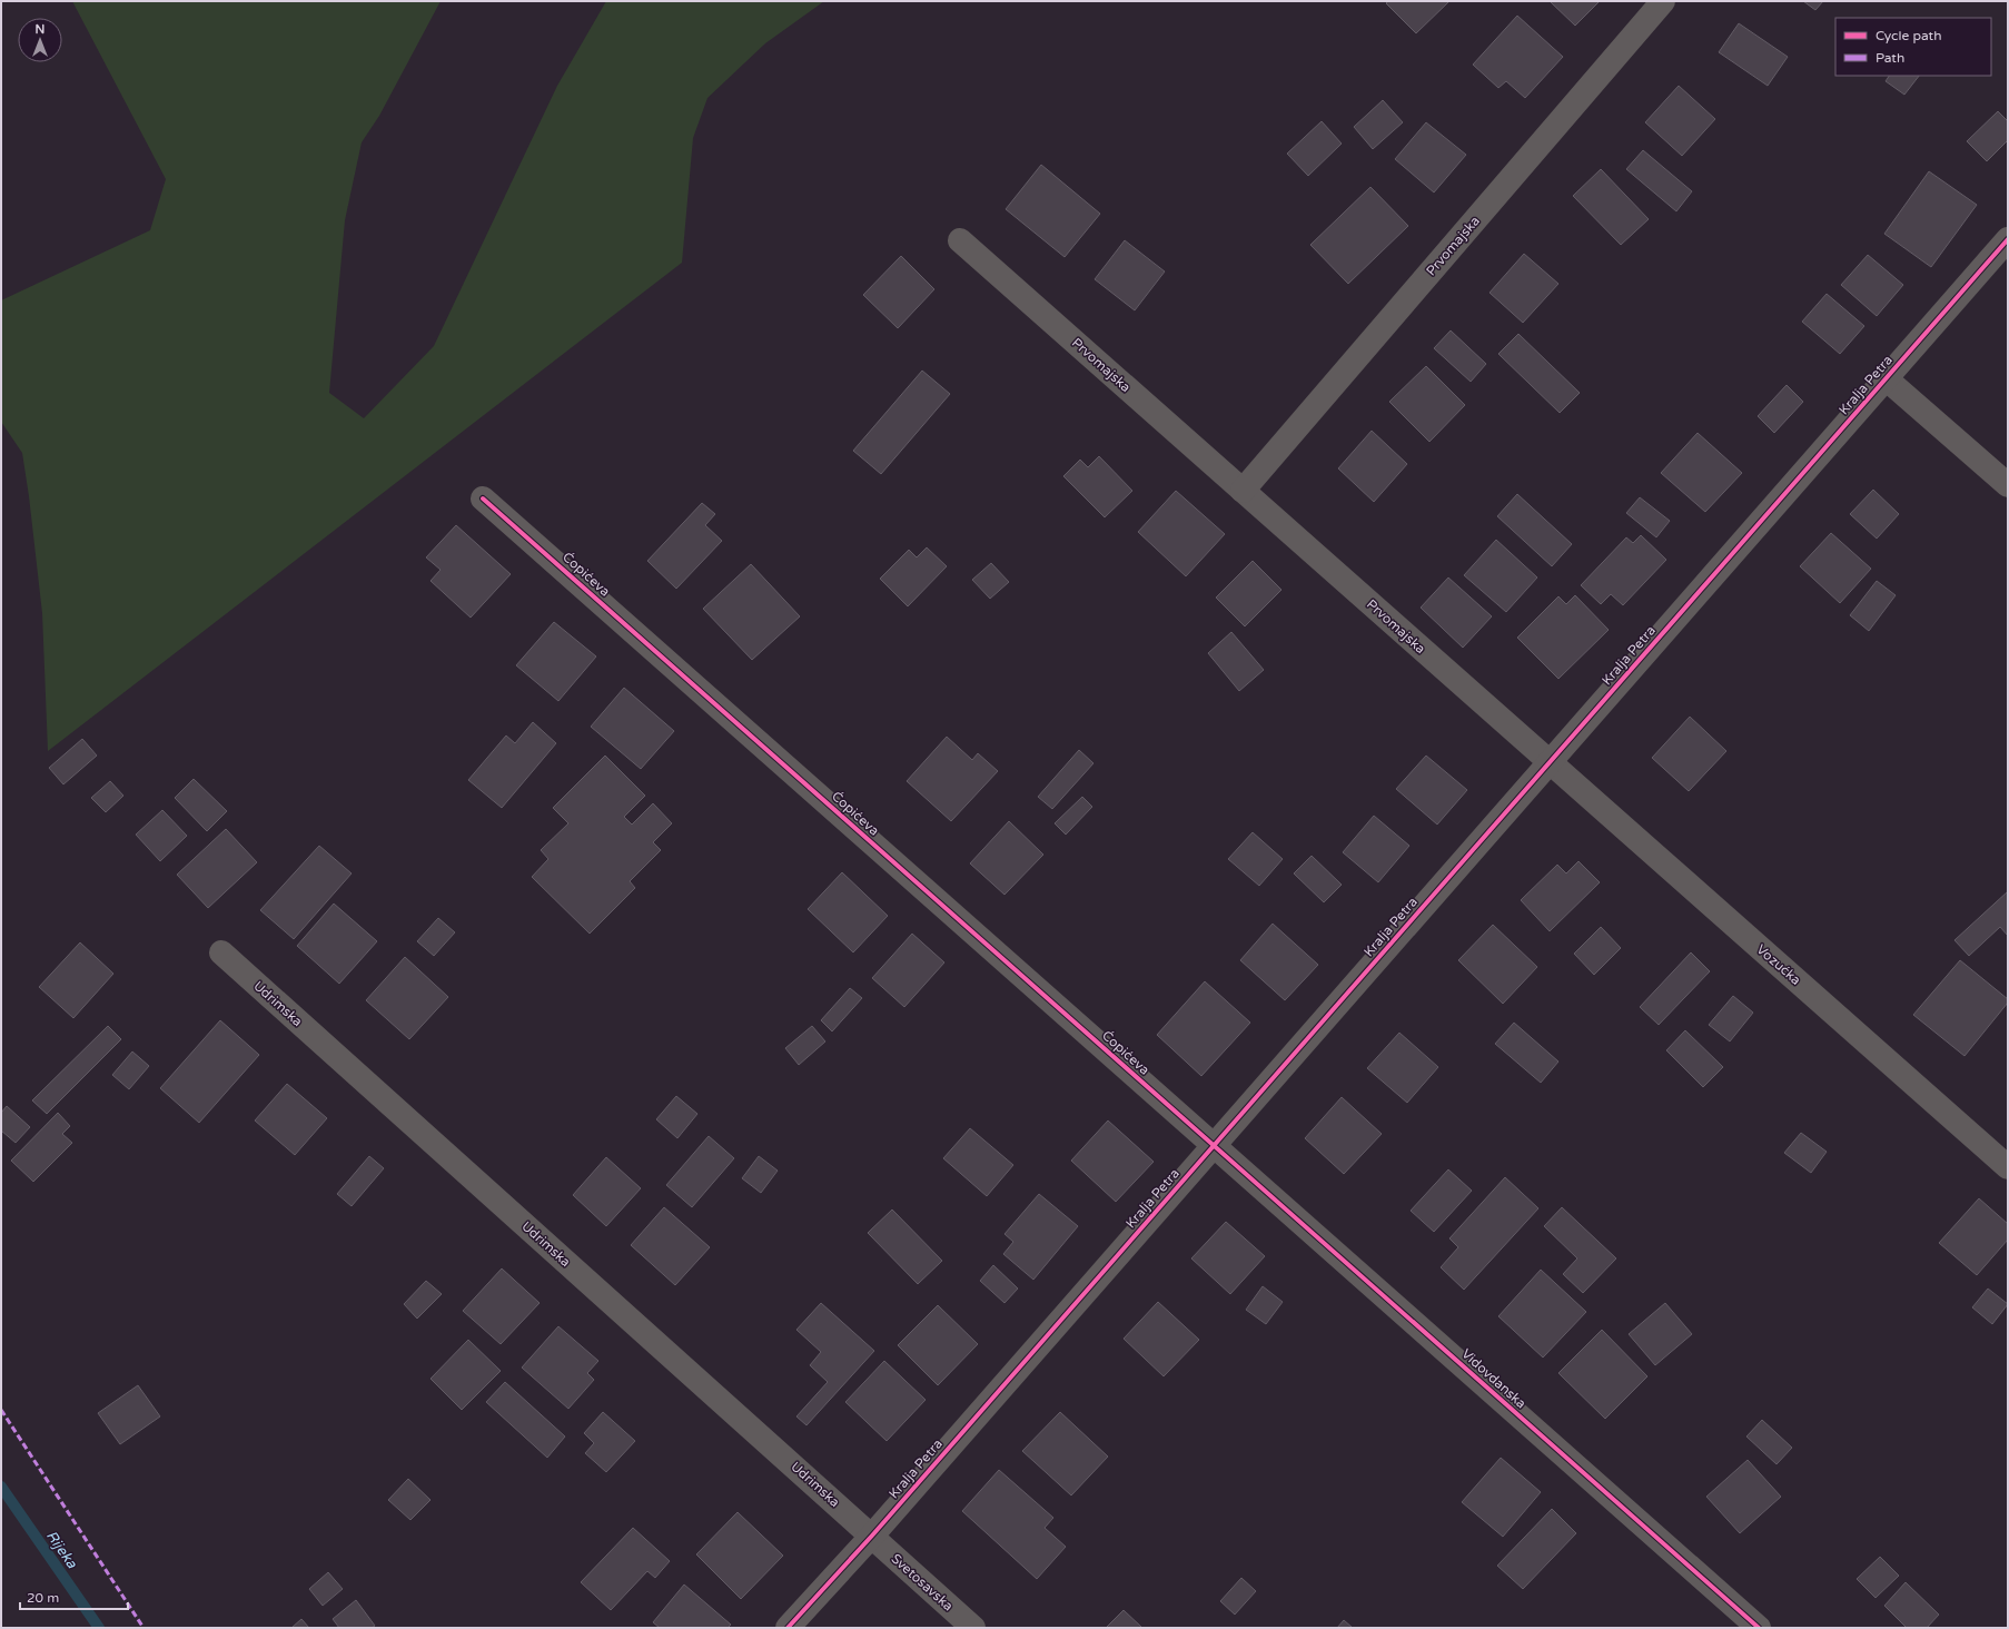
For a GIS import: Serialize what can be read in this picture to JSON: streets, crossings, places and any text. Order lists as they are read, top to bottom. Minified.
{"streets":{"street":["Prvomajska","Kralja Petra","Ćopićeva","Vozućka","Udrimska","Vidovdanska","Svetosavska"]},"crossings":[["Prvomajska","Kralja Petra"],["Prvomajska","Vozućka"],["Kralja Petra","Ćopićeva"],["Kralja Petra","Vozućka"],["Kralja Petra","Udrimska"],["Kralja Petra","Vidovdanska"],["Kralja Petra","Svetosavska"],["Ćopićeva","Vidovdanska"],["Udrimska","Svetosavska"]],"water":["Rijeka"],"legend":["Cycle path","Path"],"scale_bar":"20 m","north":"top"}
